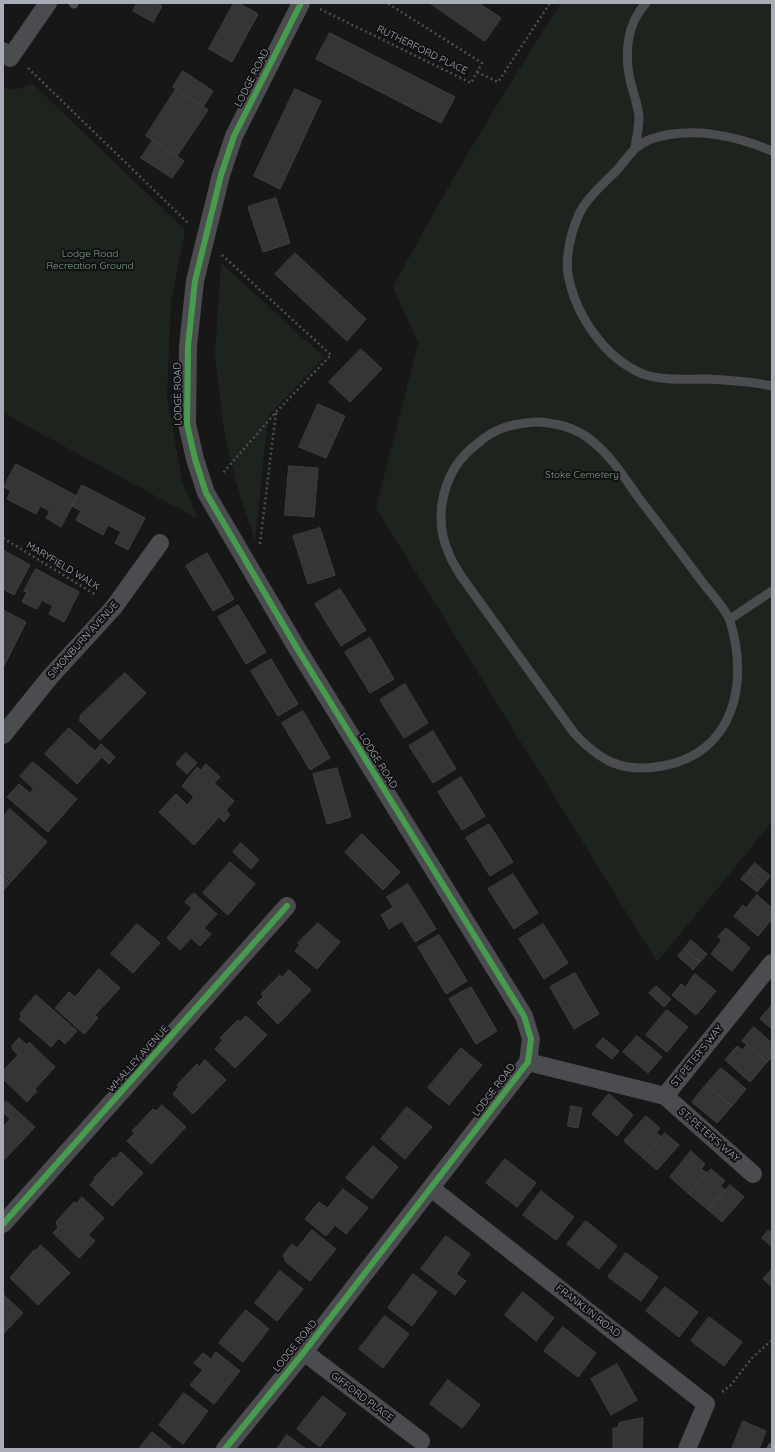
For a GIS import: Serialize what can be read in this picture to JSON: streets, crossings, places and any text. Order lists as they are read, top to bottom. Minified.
{"streets":{"street":["LODGE ROAD","SIMONBURN AVENUE","ST PETER'S WAY","WHALLEY AVENUE","ST. PETER'S WAY","FRANKLIN ROAD","GIFFORD PLACE"],"path":["RUTHERFORD PLACE","MARYFIELD WALK"]},"crossings":[["RUTHERFORD PLACE","LODGE ROAD"],["LODGE ROAD","ST PETER'S WAY"],["LODGE ROAD","FRANKLIN ROAD"],["LODGE ROAD","GIFFORD PLACE"],["MARYFIELD WALK","SIMONBURN AVENUE"],["ST PETER'S WAY","ST. PETER'S WAY"]],"parks":["Lodge Road Recreation Ground","Stoke Cemetery"]}
